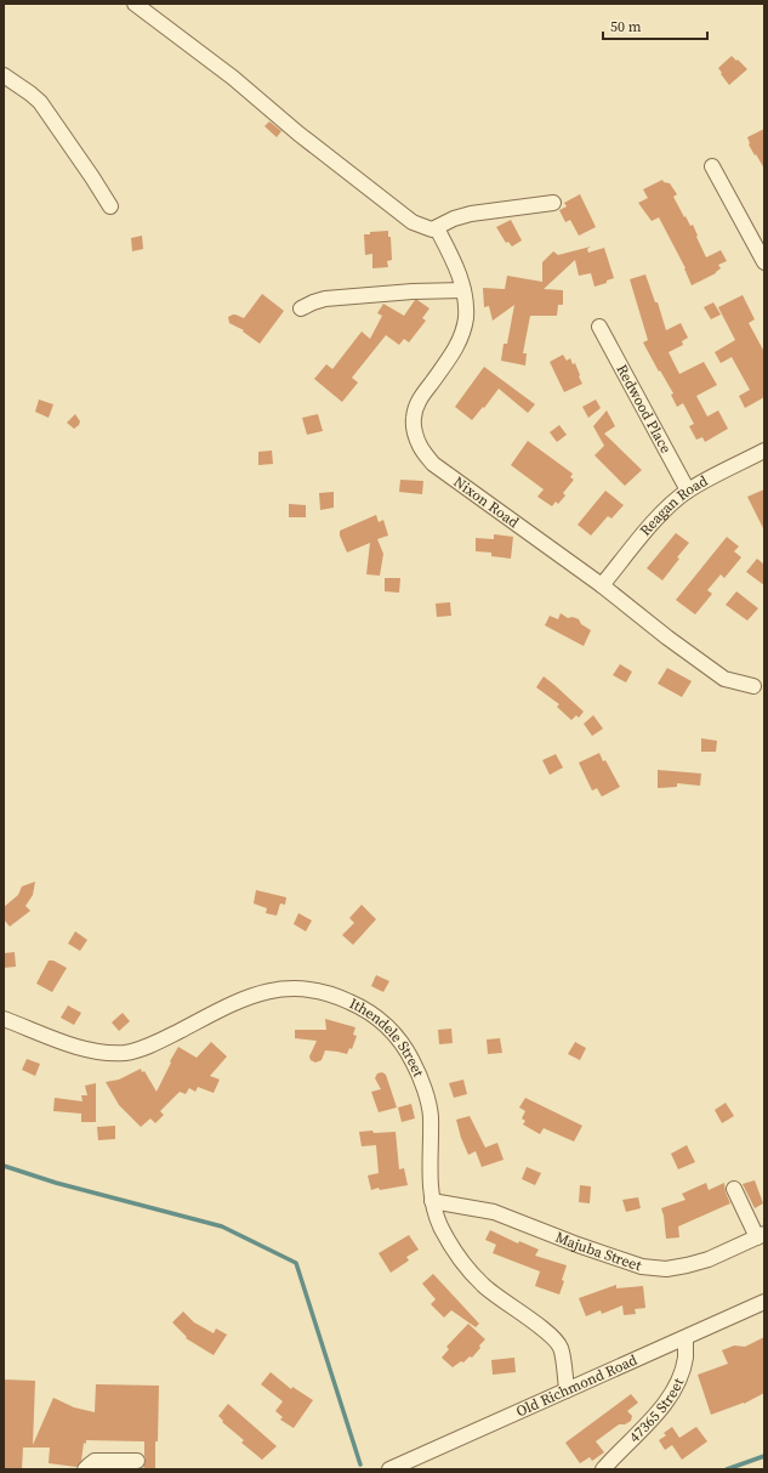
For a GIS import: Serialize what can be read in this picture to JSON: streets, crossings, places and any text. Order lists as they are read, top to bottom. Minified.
{"streets":{"street":["Redwood Place","Nixon Road","Reagan Road","Ithendele Street","Majuba Street","Old Richmond Road","47365 Street"]},"crossings":[["Redwood Place","Reagan Road"],["Nixon Road","Reagan Road"],["Ithendele Street","Majuba Street"],["Ithendele Street","Old Richmond Road"],["Old Richmond Road","47365 Street"]],"scale_bar":"50 m"}
